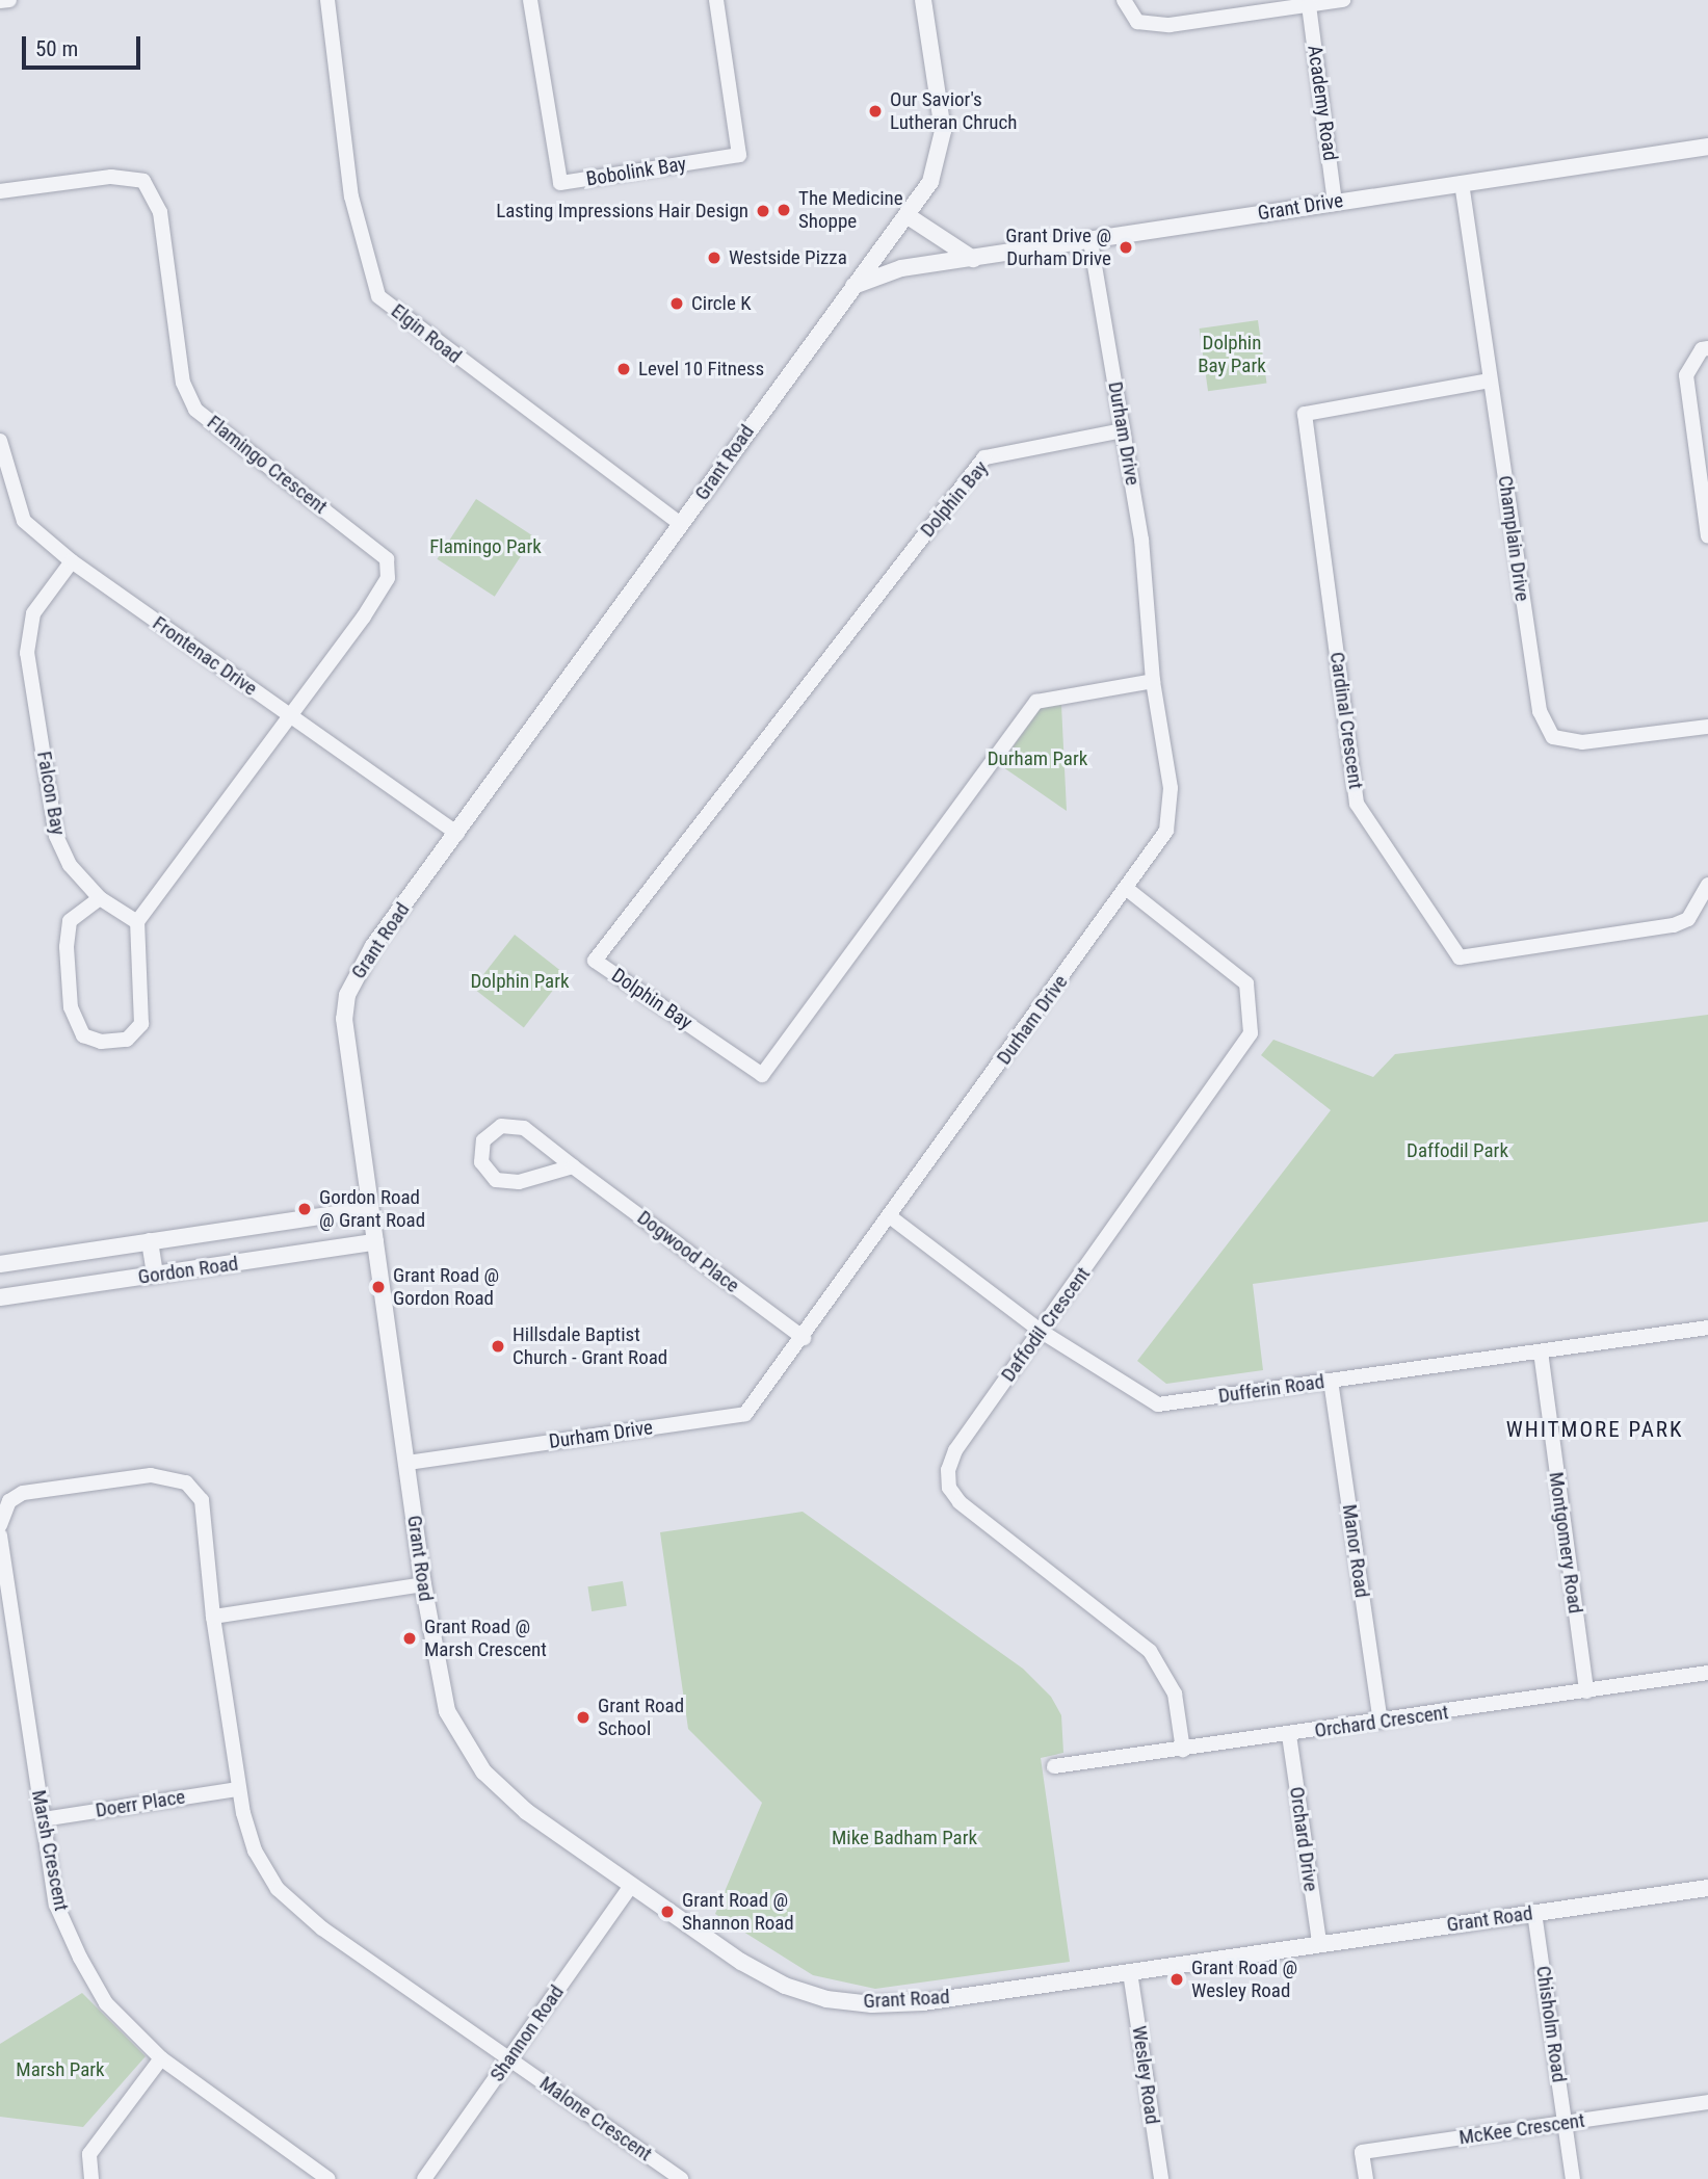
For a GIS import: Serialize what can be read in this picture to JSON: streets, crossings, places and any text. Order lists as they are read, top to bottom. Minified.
{"streets":{"street":["Academy Road","Bobolink Bay","Grant Drive","Elgin Road","Durham Drive","Grant Road","Flamingo Crescent","Dolphin Bay","Champlain Drive","Frontenac Drive","Cardinal Crescent","Falcon Bay","Dogwood Place","Gordon Road","Daffodil Crescent","Dufferin Road","Montgomery Road","Manor Road","Orchard Crescent","Doerr Place","Orchard Drive","Marsh Crescent","Chisholm Road","Shannon Road","Wesley Road","Malone Crescent","McKee Crescent"]},"crossings":[["Academy Road","Grant Drive"],["Grant Drive","Durham Drive"],["Grant Drive","Grant Road"],["Grant Drive","Champlain Drive"],["Elgin Road","Grant Road"],["Durham Drive","Grant Road"],["Durham Drive","Dolphin Bay"],["Durham Drive","Dogwood Place"],["Durham Drive","Daffodil Crescent"],["Durham Drive","Dufferin Road"],["Grant Road","Frontenac Drive"],["Grant Road","Gordon Road"],["Grant Road","Orchard Drive"],["Grant Road","Chisholm Road"],["Grant Road","Shannon Road"],["Grant Road","Wesley Road"],["Flamingo Crescent","Frontenac Drive"],["Champlain Drive","Cardinal Crescent"],["Frontenac Drive","Falcon Bay"],["Daffodil Crescent","Dufferin Road"],["Daffodil Crescent","Orchard Crescent"],["Dufferin Road","Montgomery Road"],["Dufferin Road","Manor Road"],["Montgomery Road","Orchard Crescent"],["Manor Road","Orchard Crescent"],["Orchard Crescent","Orchard Drive"],["Doerr Place","Marsh Crescent"],["Chisholm Road","McKee Crescent"],["Shannon Road","Malone Crescent"]],"districts":["WHITMORE PARK"],"parks":["Dolphin Bay Park","Flamingo Park","Durham Park","Dolphin Park","Daffodil Park","Mike Badham Park","Marsh Park"],"places":["Our Savior's Lutheran Chruch","The Medicine Shoppe","Lasting Impressions Hair Design","Grant Drive @ Durham Drive","Westside Pizza","Circle K","Level 10 Fitness","Gordon Road @ Grant Road","Grant Road @ Gordon Road","Hillsdale Baptist Church - Grant Road","Grant Road @ Marsh Crescent","Grant Road School","Grant Road @ Shannon Road","Grant Road @ Wesley Road"],"scale_bar":"50 m"}
